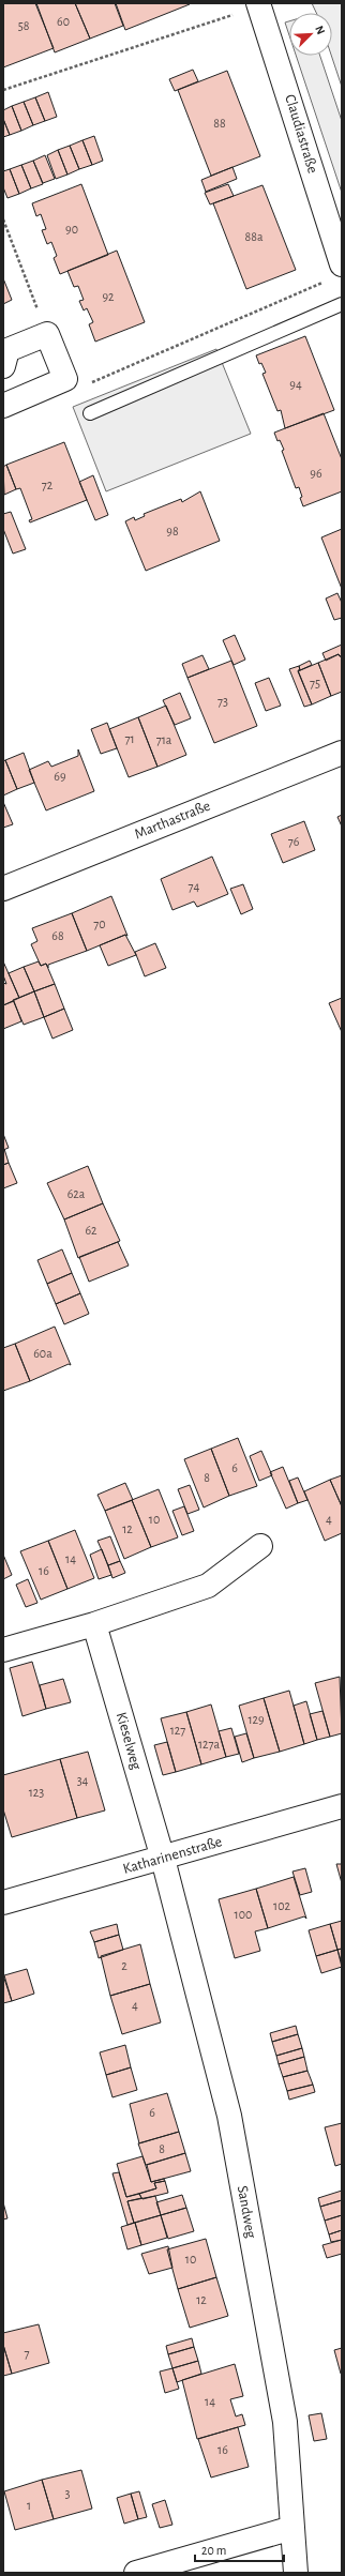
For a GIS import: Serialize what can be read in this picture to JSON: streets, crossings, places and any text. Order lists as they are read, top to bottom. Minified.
{"streets":{"street":["Claudiastraße","Marthastraße","Kieselweg","Katharinenstraße","Sandweg"]},"crossings":[["Kieselweg","Katharinenstraße"],["Kieselweg","Sandweg"],["Katharinenstraße","Sandweg"]],"house_numbers":["60","58","88","90","88a","92","94","96","72","98","75","73","71","71a","69","76","74","70","68","62a","62","60a","6","8","10","4","12","14","16","129","127","127a","34","123","102","100","2","4","6","8","10","12","7","14","16","3","1"],"scale_bar":"20 m","north":"top right"}
